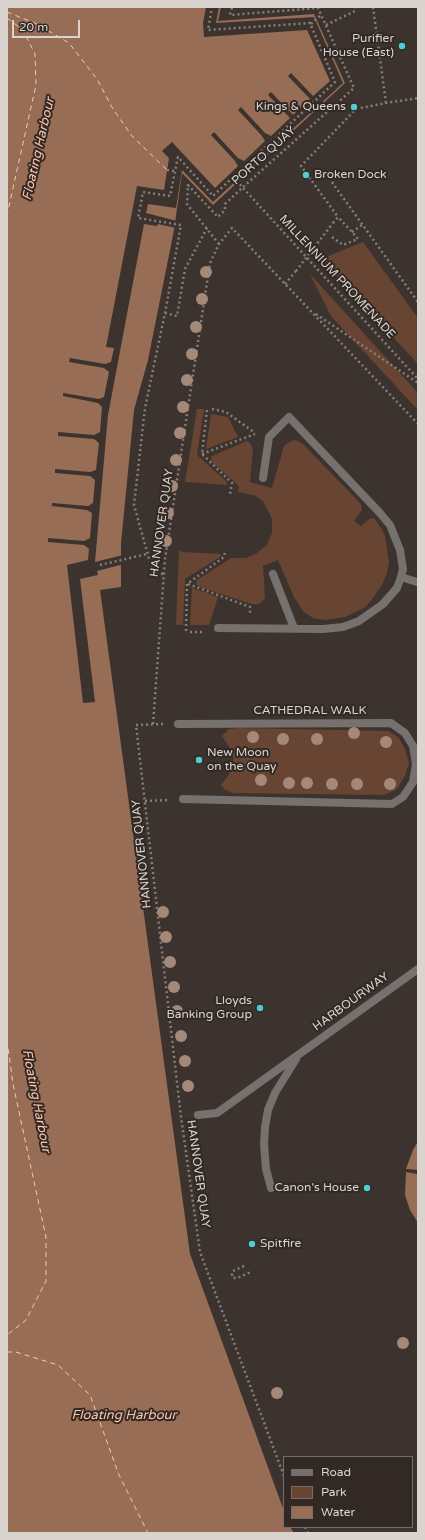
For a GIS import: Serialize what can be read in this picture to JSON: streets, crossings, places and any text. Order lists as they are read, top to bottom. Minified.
{"streets":{"street":["CATHEDRAL WALK","HARBOURWAY"],"path":["PORTO QUAY","MILLENNIUM PROMENADE","HANNOVER QUAY"]},"crossings":[["PORTO QUAY","MILLENNIUM PROMENADE"]],"water":["Floating Harbour"],"places":["Purifier House (East)","Kings & Queens","Broken Dock","New Moon on the Quay","Lloyds Banking Group","Canon's House","Spitfire"],"legend":["Road","Park","Water"],"scale_bar":"20 m"}
